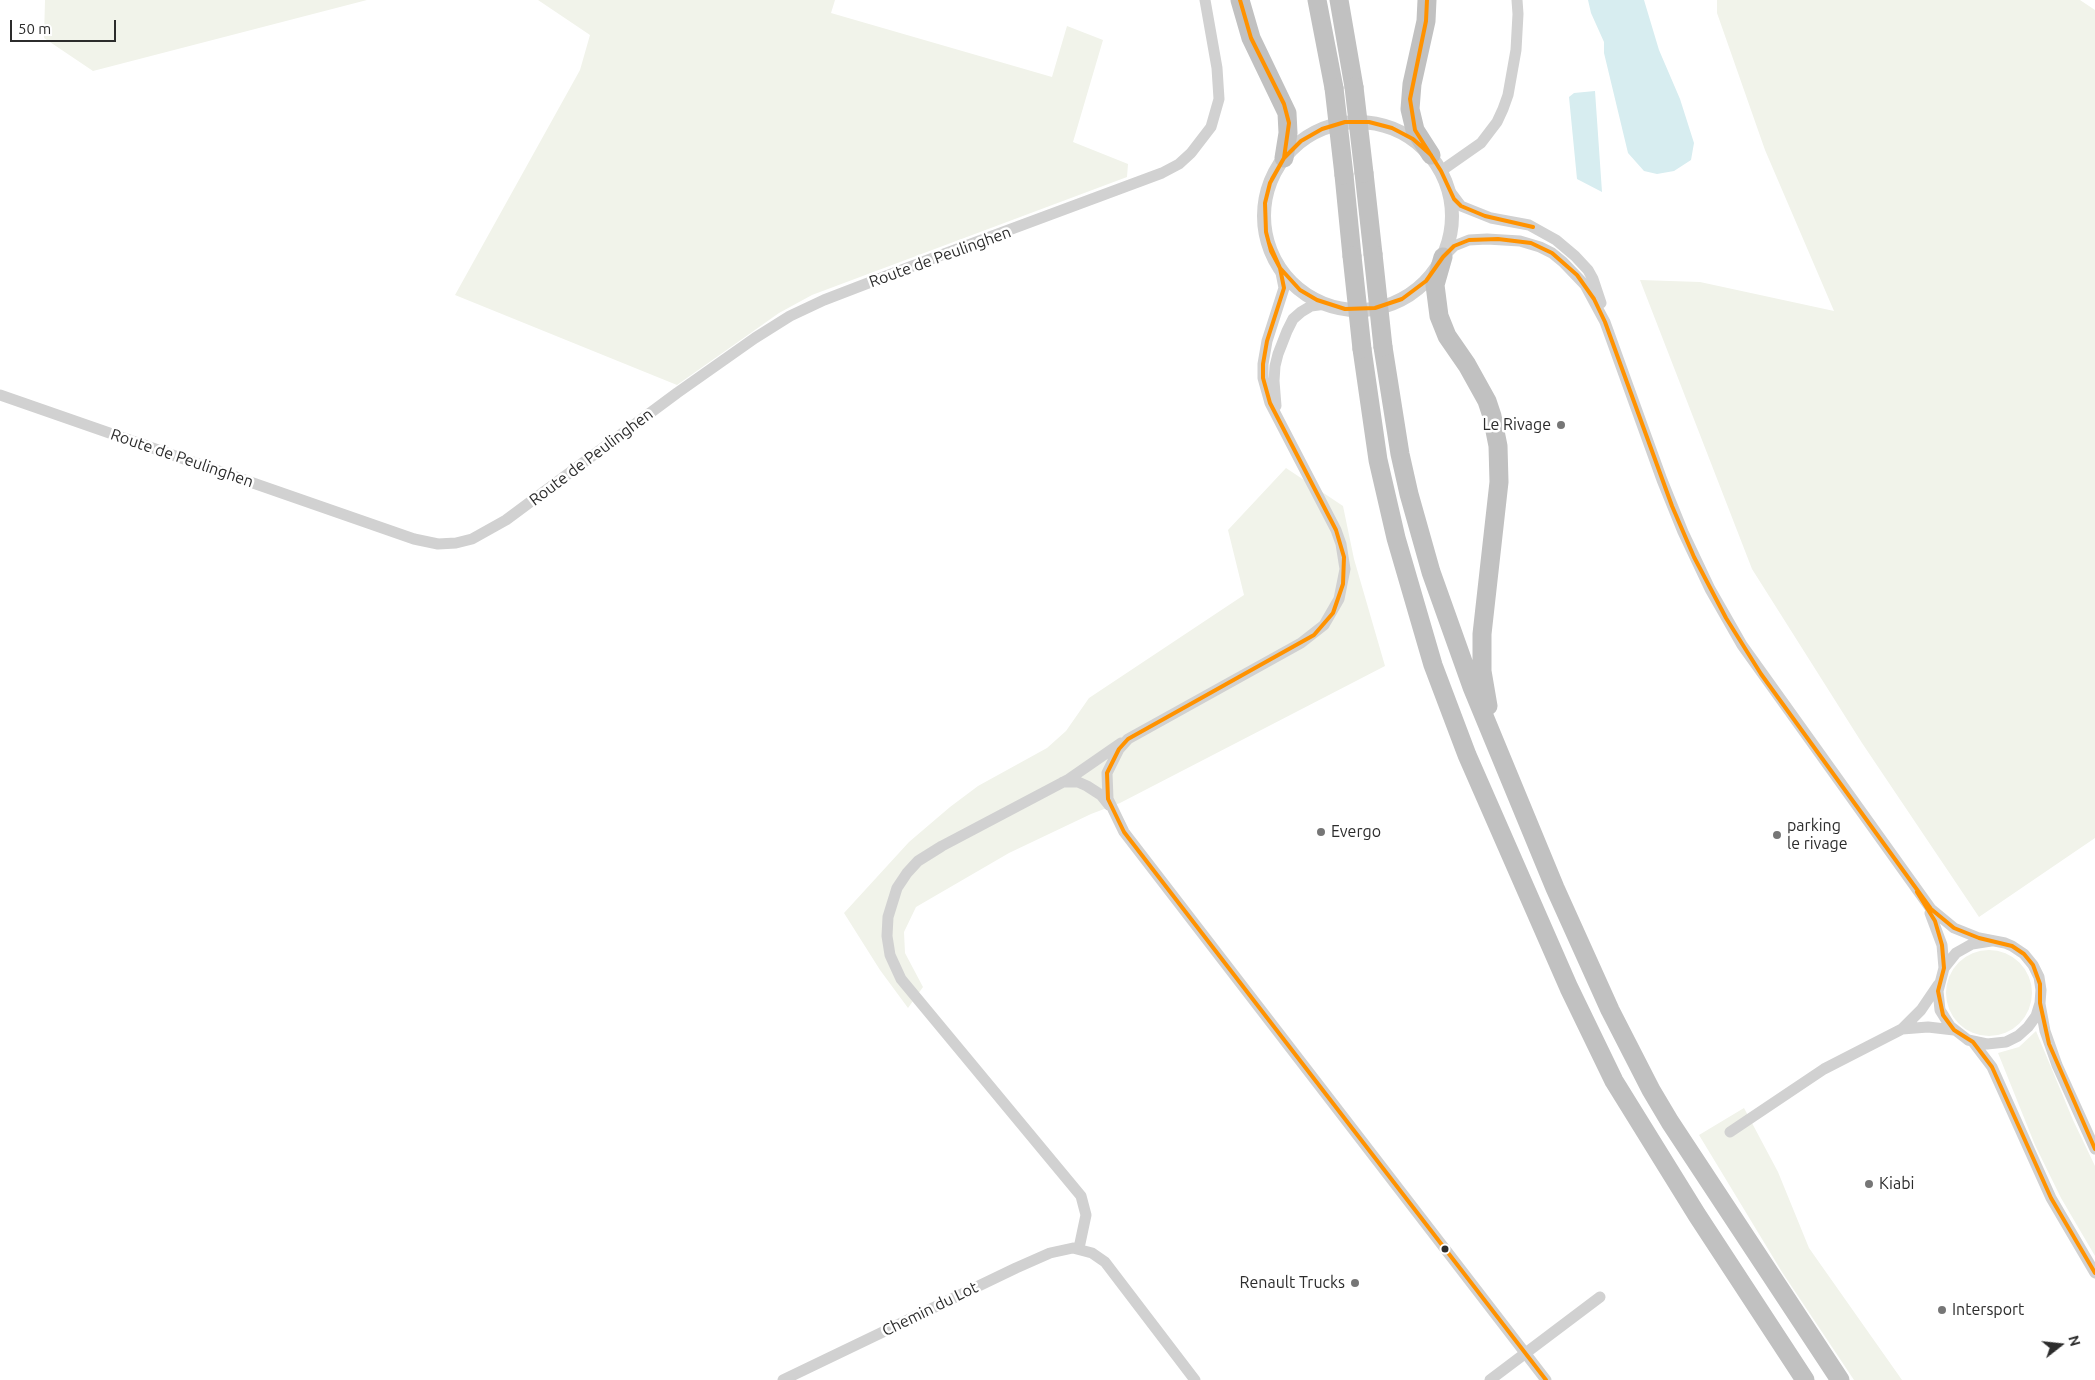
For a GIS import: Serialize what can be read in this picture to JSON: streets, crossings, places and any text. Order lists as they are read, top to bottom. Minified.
{"streets":{"street":["Route de Peulinghen","Chemin du Lot"]},"places":["Le Rivage","Evergo","parking le rivage","Kiabi","Renault Trucks","Intersport"],"scale_bar":"50 m","north":"right"}
